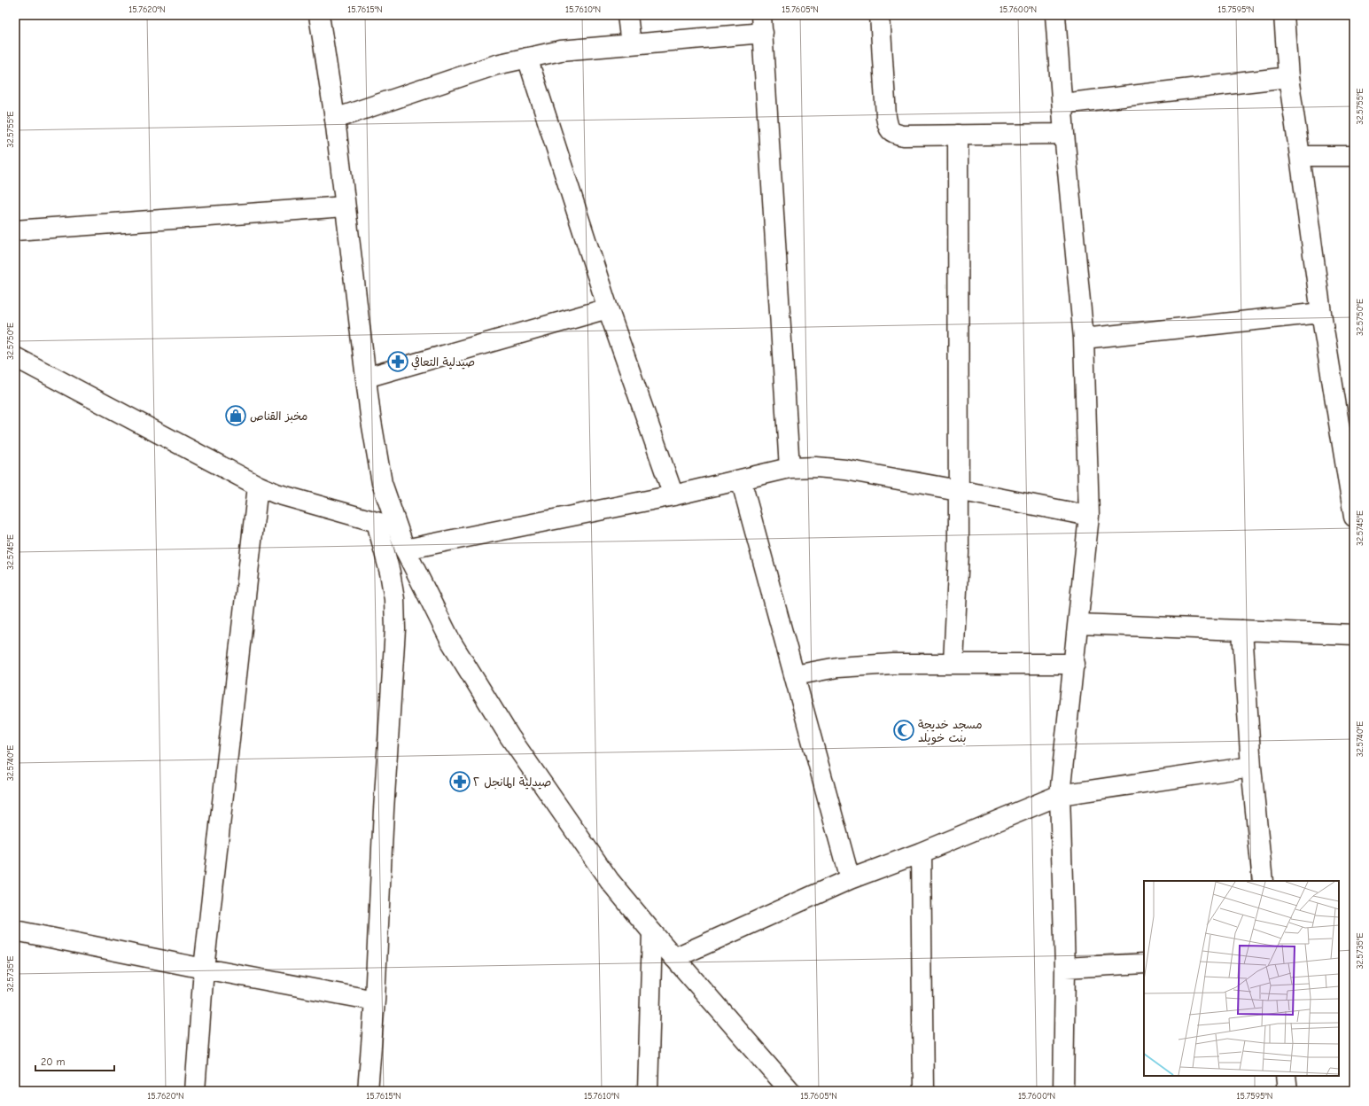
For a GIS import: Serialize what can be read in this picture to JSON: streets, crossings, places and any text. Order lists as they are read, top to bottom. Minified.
{"places":{"pharmacy":["صيدلية التعافي","صيدلية المانجل ٢"],"shop":["مخبز القناص"],"mosque":["مسجد خديجة بنت خويلد"]},"scale_bar":"20 m","coordinates":["15.7620°N","15.7615°N","15.7610°N","15.7605°N","15.7600°N","15.7595°N","32.5755°E","32.5750°E","32.5745°E","32.5740°E","32.5735°E"]}
